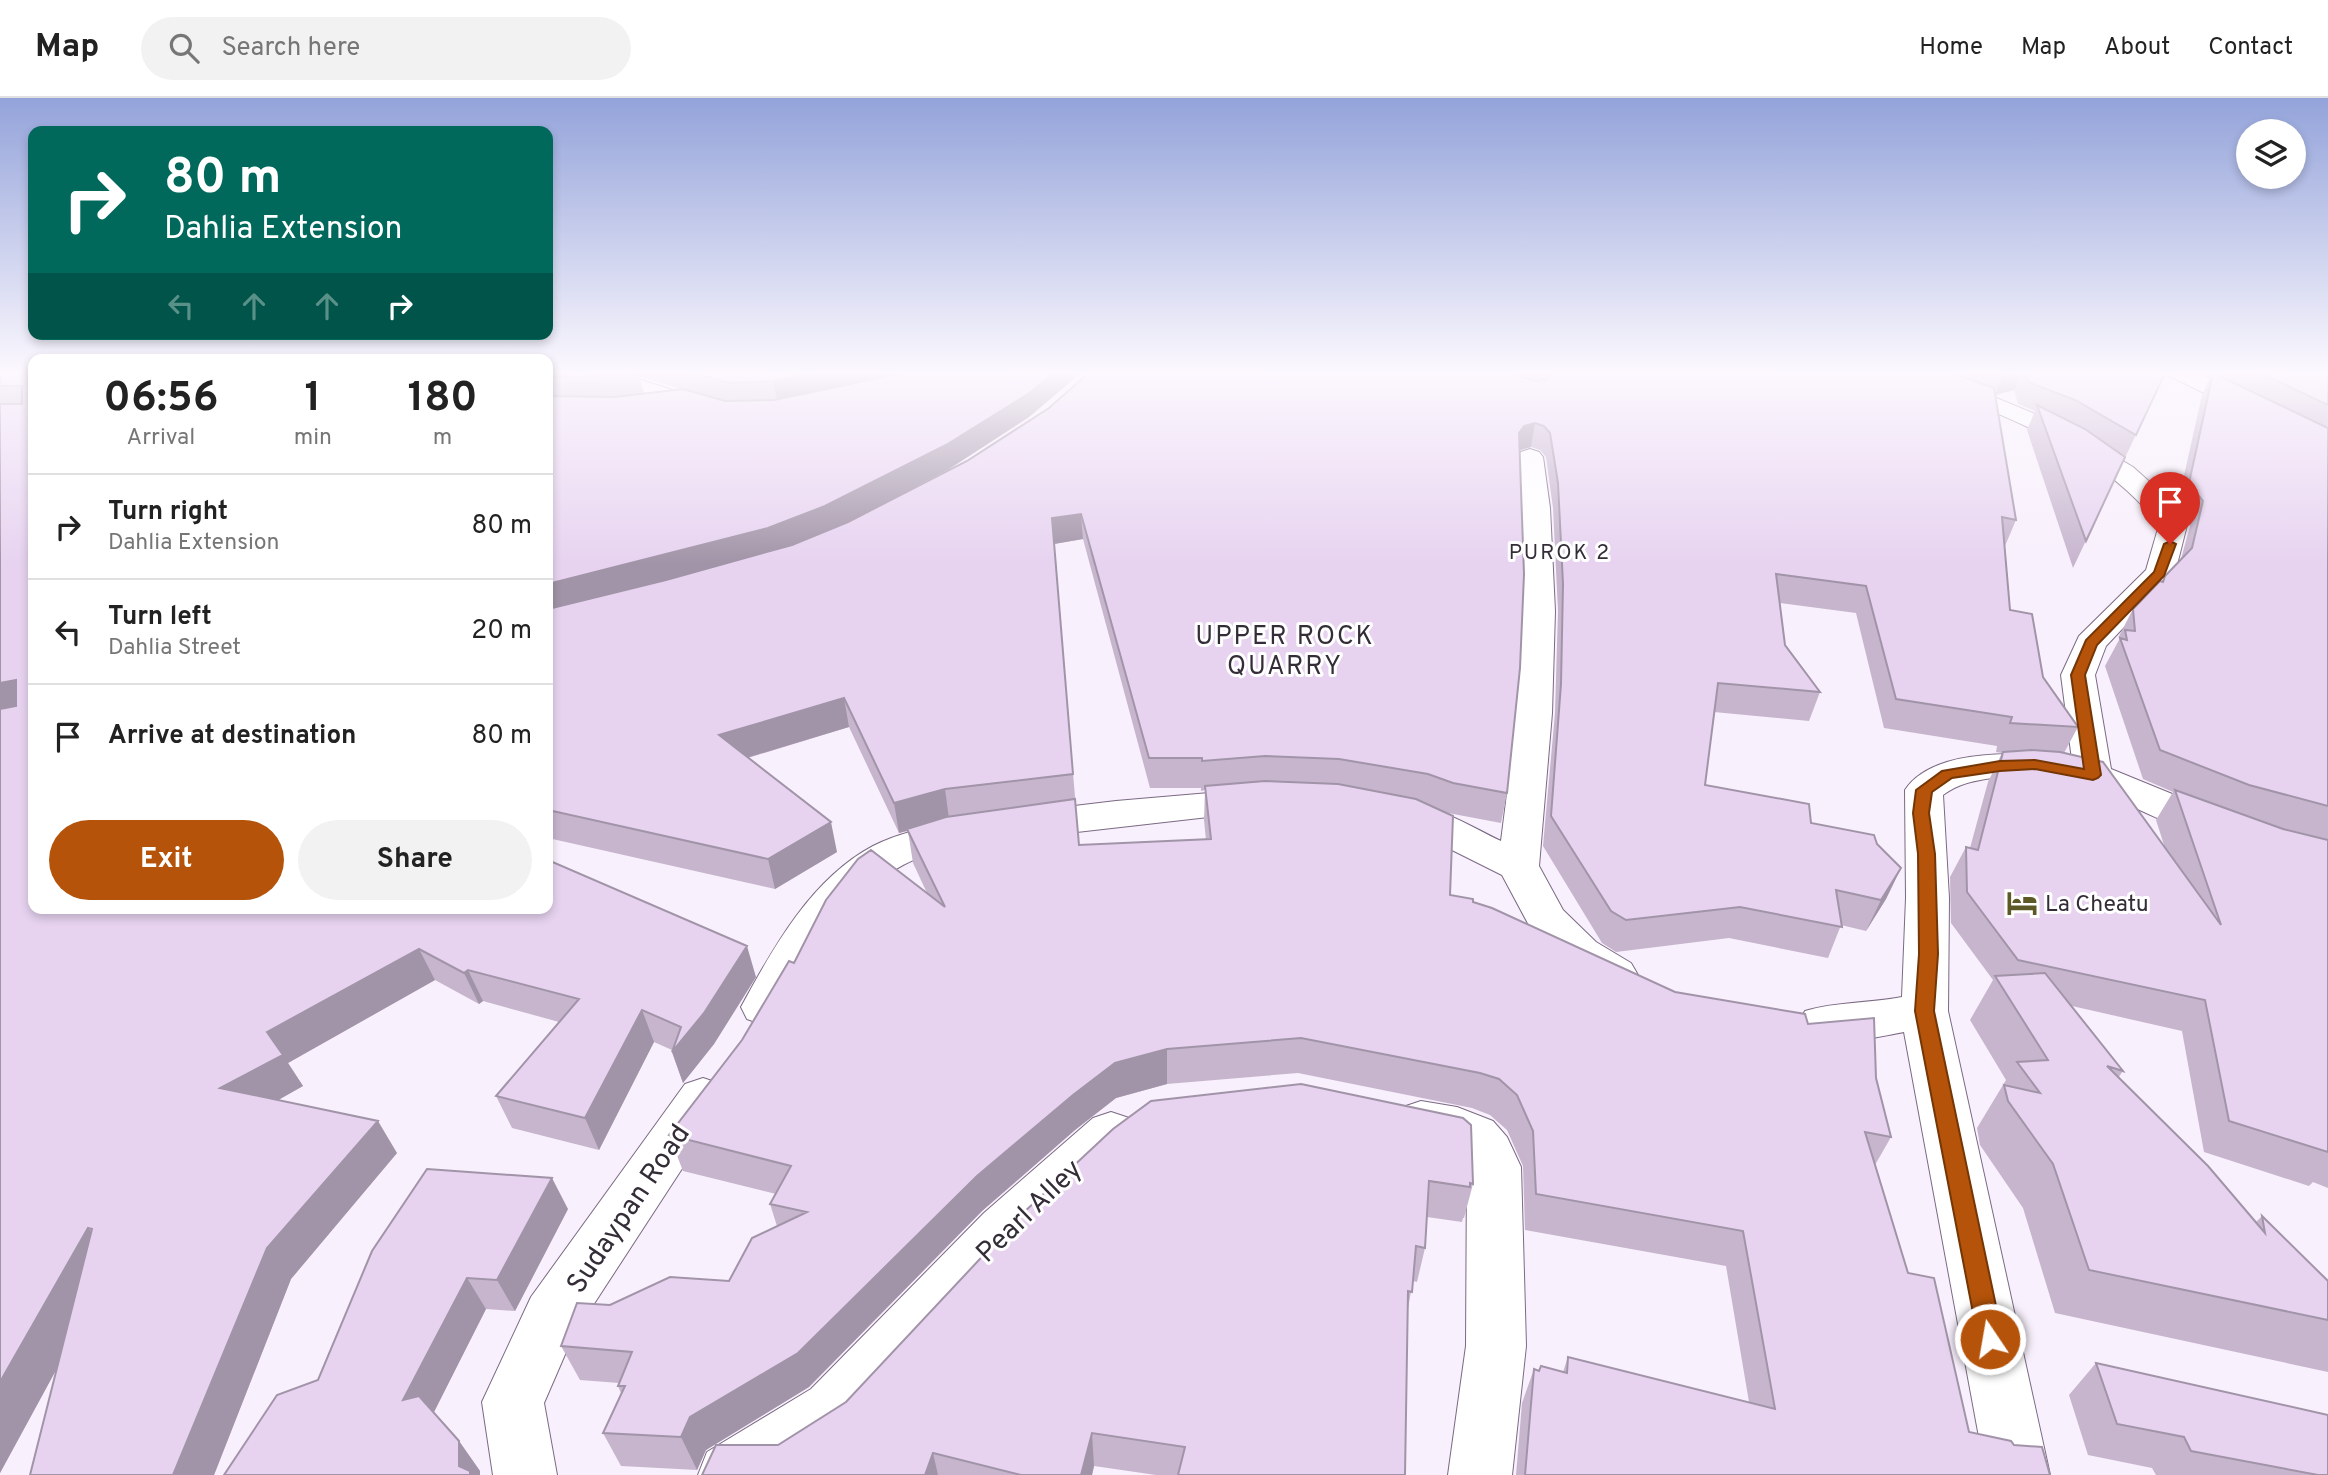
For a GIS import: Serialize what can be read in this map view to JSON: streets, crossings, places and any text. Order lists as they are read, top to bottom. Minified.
{"streets":{"street":["Sudaypan Road","Pearl Alley"]},"districts":["PUROK 2","UPPER ROCK QUARRY"],"places":{"hotel":["La Cheatu"]},"page":{"header":"Map","search":"Search here","nav":["Home","Map","About","Contact"],"turn":["80 m","Dahlia Extension"],"eta":["06:56","Arrival","1","min","180","m"],"list":[{"name":"Turn right","note":"Dahlia Extension","value":"80 m"},{"name":"Turn left","note":"Dahlia Street","value":"20 m"},{"name":"Arrive at destination","value":"80 m"}],"buttons":["Exit","Share"]}}
